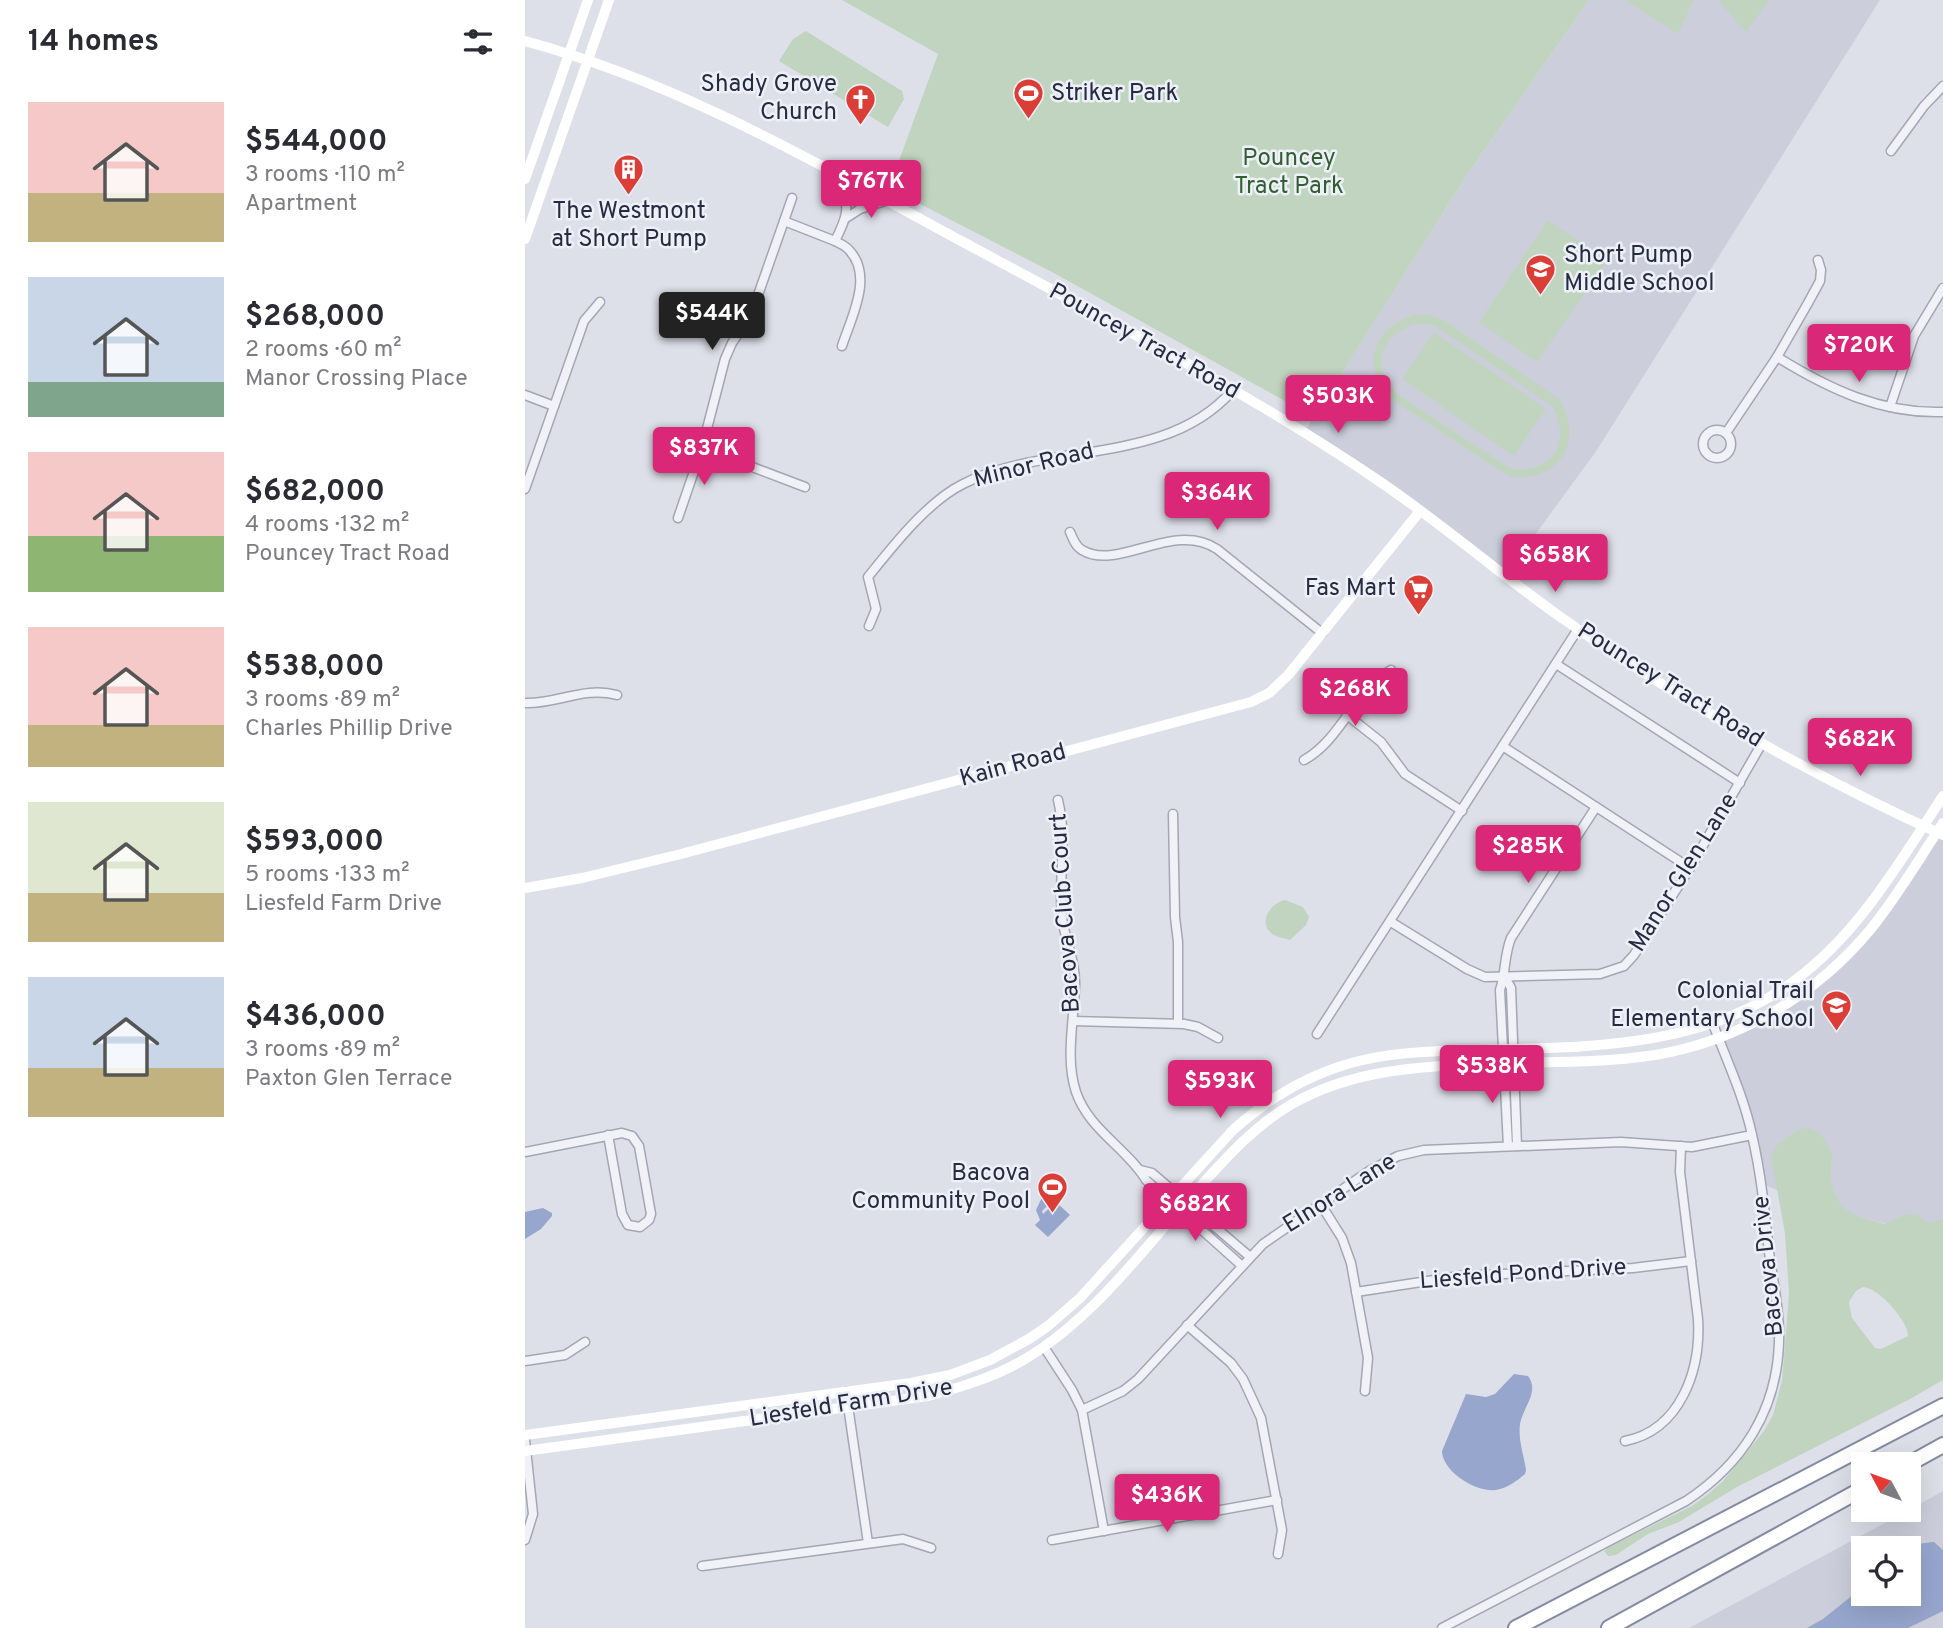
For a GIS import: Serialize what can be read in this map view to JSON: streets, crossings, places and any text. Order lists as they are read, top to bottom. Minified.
{"streets":{"street":["Pouncey Tract Road","Minor Road","Kain Road","Manor Glen Lane","Bacova Club Court","Elnora Lane","Bacova Drive","Liesfeld Pond Drive","Liesfeld Farm Drive"]},"crossings":[["Pouncey Tract Road","Minor Road"],["Pouncey Tract Road","Kain Road"],["Pouncey Tract Road","Manor Glen Lane"],["Pouncey Tract Road","Liesfeld Farm Drive"],["Bacova Club Court","Liesfeld Farm Drive"],["Elnora Lane","Bacova Drive"],["Bacova Drive","Liesfeld Farm Drive"]],"parks":["Pouncey Tract Park"],"places":{"sports":["Striker Park","Bacova Community Pool"],"church":["Shady Grove Church"],"building":["The Westmont at Short Pump"],"school or university":["Short Pump Middle School","Colonial Trail Elementary School"],"supermarket":["Fas Mart"]},"north":"top left","page":{"heading":"14 homes","list":[{"name":"$544,000","note":"3 rooms · 110 m² · Apartment"},{"name":"$268,000","note":"2 rooms · 60 m² · Manor Crossing Place"},{"name":"$682,000","note":"4 rooms · 132 m² · Pouncey Tract Road"},{"name":"$538,000","note":"3 rooms · 89 m² · Charles Phillip Drive"},{"name":"$593,000","note":"5 rooms · 133 m² · Liesfeld Farm Drive"},{"name":"$436,000","note":"3 rooms · 89 m² · Paxton Glen Terrace"}],"price":["$767K","$544K","$720K","$503K","$837K","$364K","$658K","$268K","$682K","$285K","$538K","$593K","$682K","$436K"]}}
